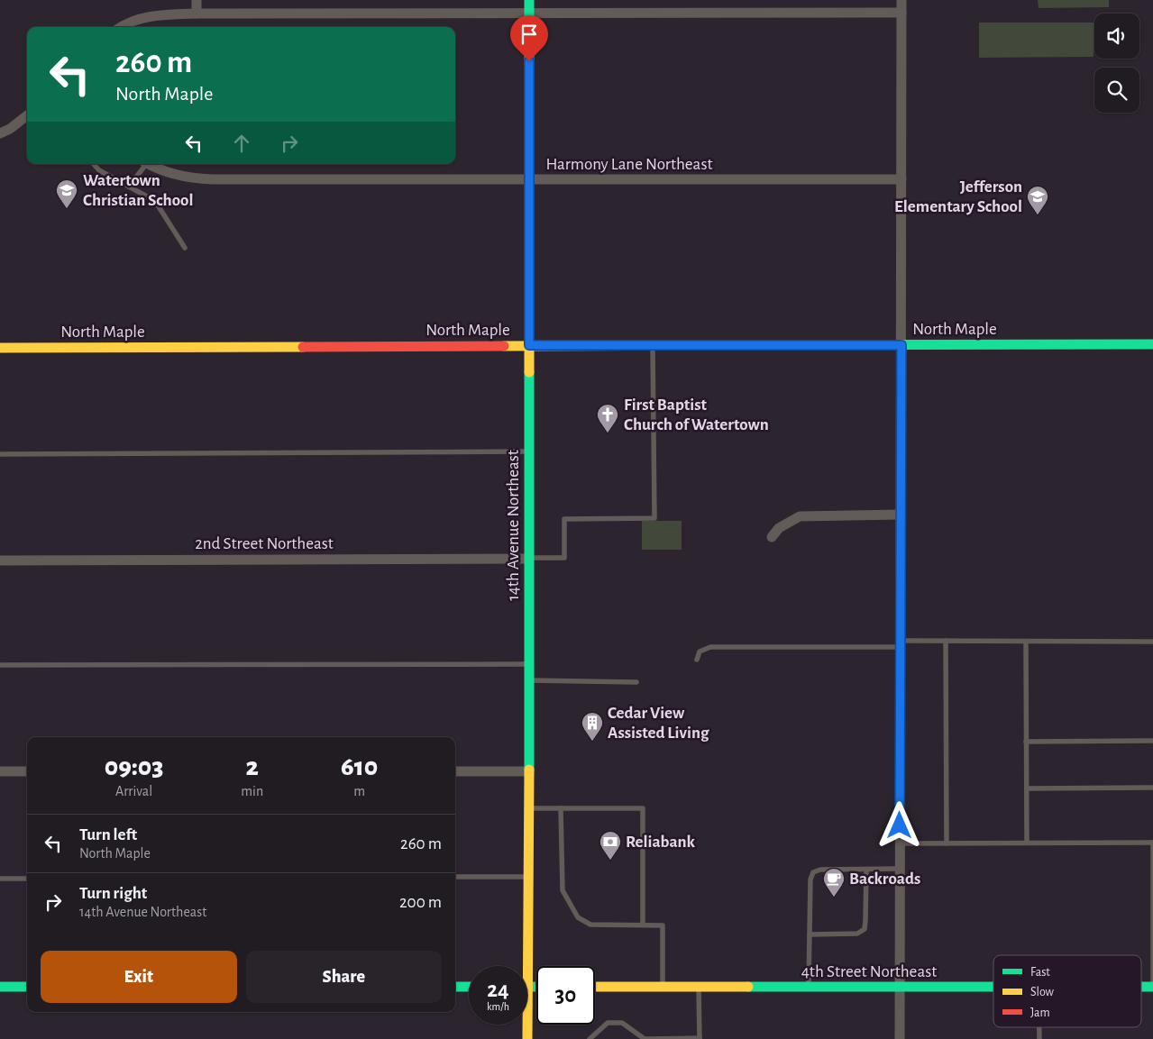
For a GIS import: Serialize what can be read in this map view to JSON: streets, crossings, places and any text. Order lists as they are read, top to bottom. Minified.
{"streets":{"main road":["North Maple","14th Avenue Northeast","4th Street Northeast"],"street":["Harmony Lane Northeast","2nd Street Northeast"]},"crossings":[["Harmony Lane Northeast","14th Avenue Northeast"],["North Maple","14th Avenue Northeast"],["14th Avenue Northeast","2nd Street Northeast"]],"places":{"school or university":["Watertown Christian School","Jefferson Elementary School"],"church":["First Baptist Church of Watertown"],"building":["Cedar View Assisted Living"],"bank":["Reliabank"],"cafe":["Backroads"]},"legend":["Fast","Slow","Jam"],"page":{"turn":["260 m","North Maple"],"eta":["09:03","Arrival","2","min","610","m"],"list":[{"name":"Turn left","note":"North Maple","value":"260 m"},{"name":"Turn right","note":"14th Avenue Northeast","value":"200 m"}],"buttons":["Exit","Share"],"speed":"24 km/h","limit":"30"}}
